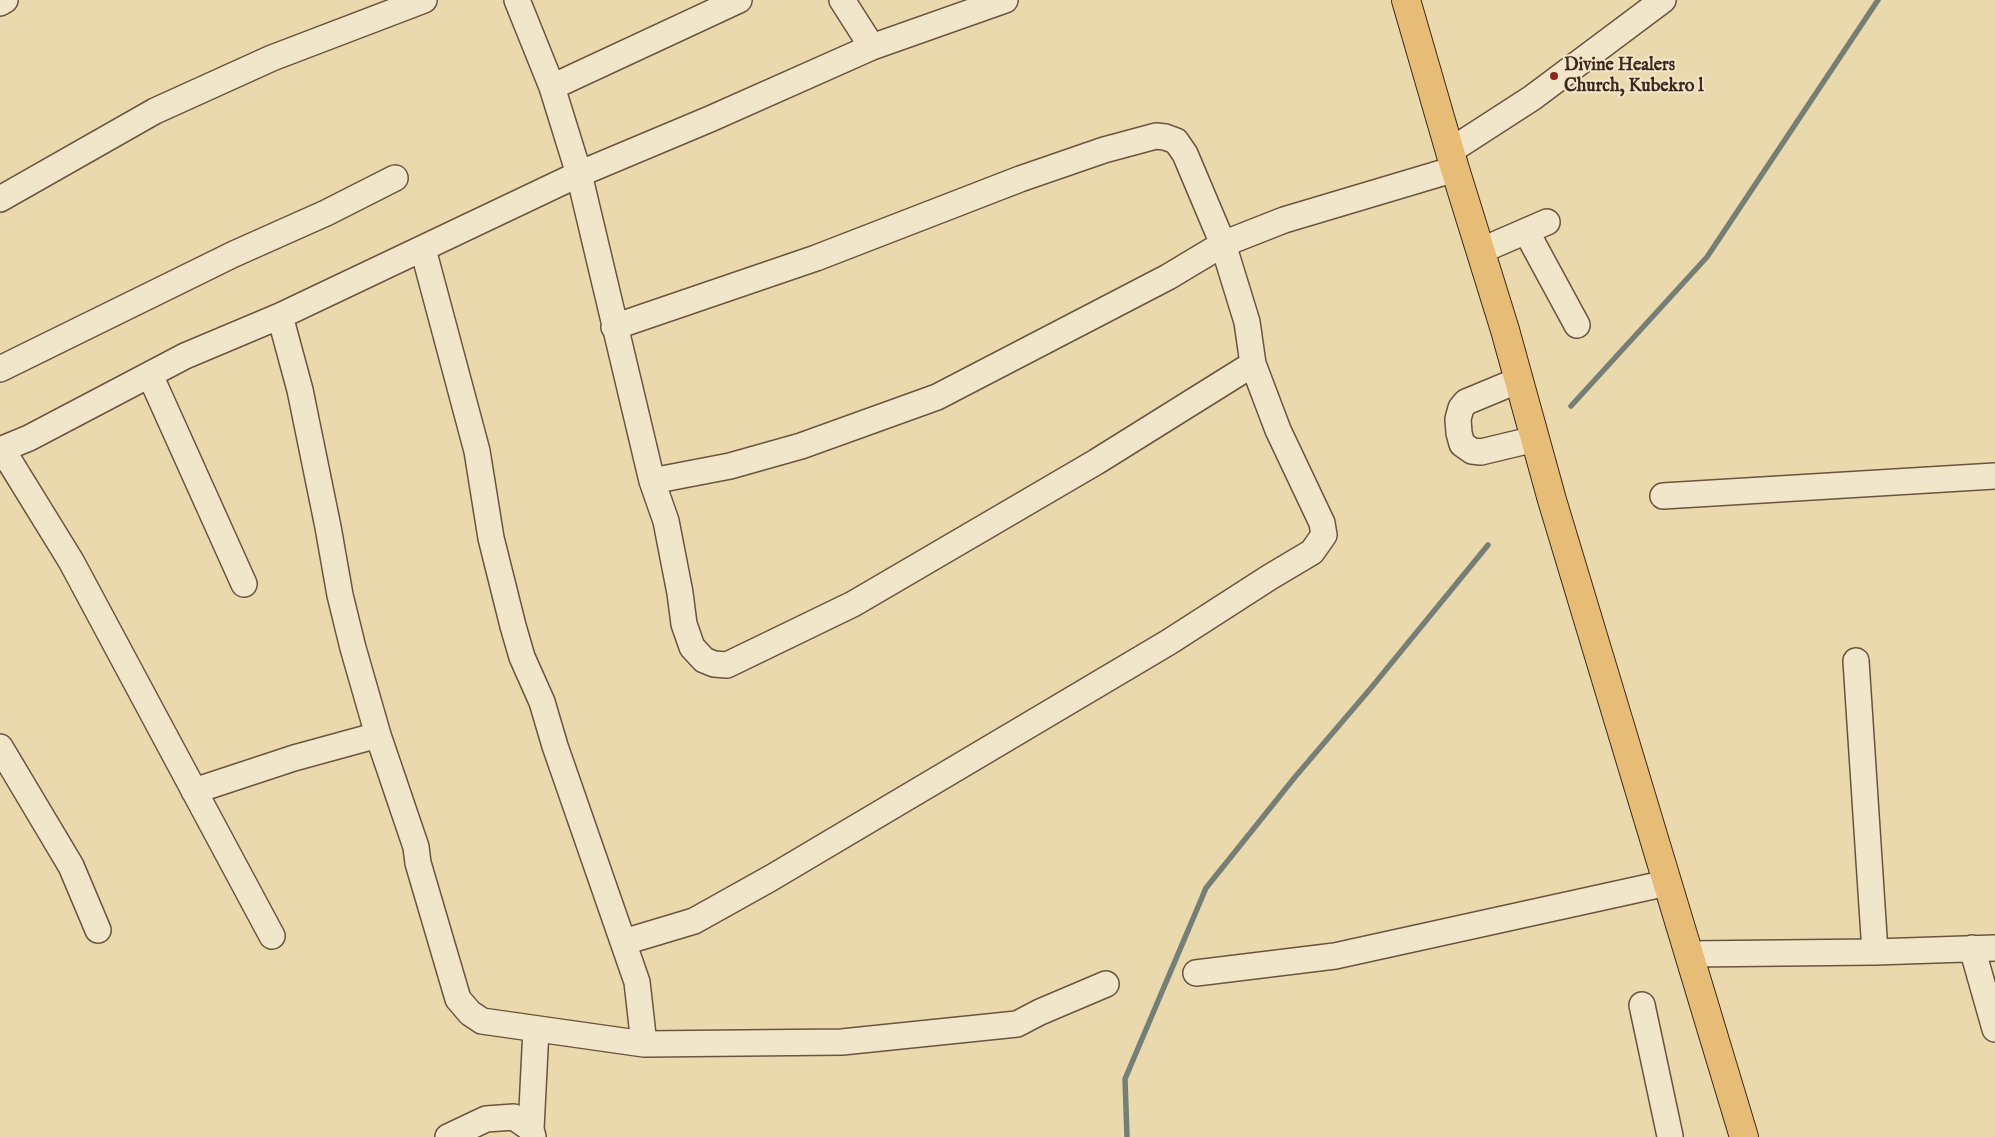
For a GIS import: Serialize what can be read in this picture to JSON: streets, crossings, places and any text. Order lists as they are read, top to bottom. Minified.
{"places":["Divine Healers Church, Kubekro l"]}
